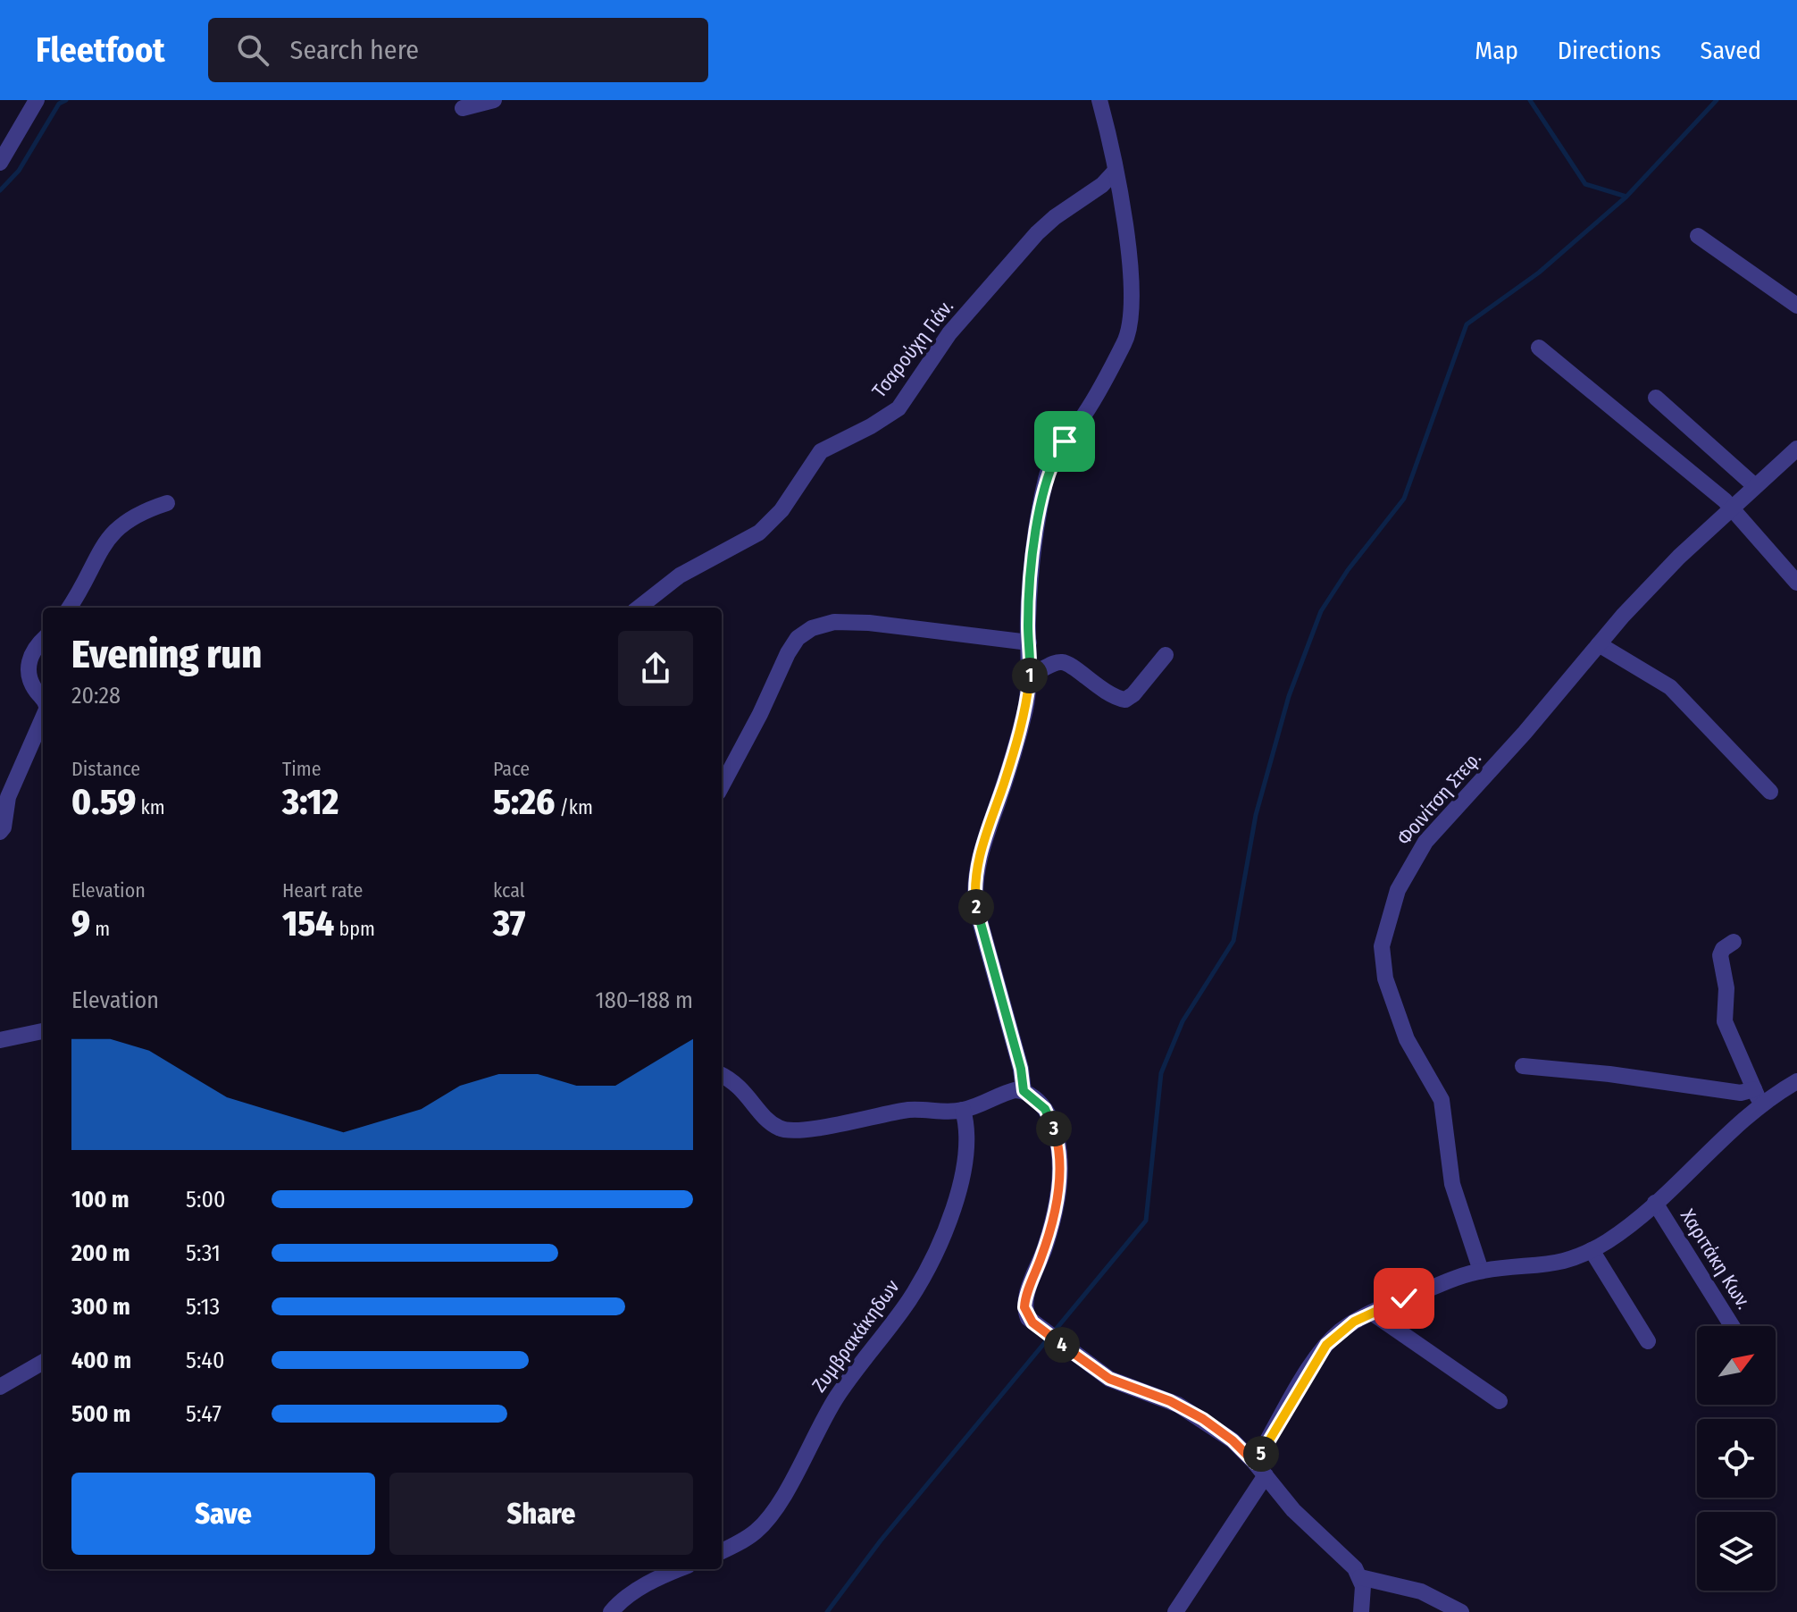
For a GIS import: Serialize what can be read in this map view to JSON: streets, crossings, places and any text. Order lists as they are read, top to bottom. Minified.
{"streets":{"street":["Τσαρούχη Γιάν.","Φοινίτση Στεφ.","Χαριτάκη Κων.","Ζυμβρακάκηδων"]},"north":"top right","page":{"header":"Fleetfoot","search":"Search here","nav":["Map","Directions","Saved"],"heading":["Evening run","20:28"],"pins":["1","2","3","4","5"],"stats":[["Distance","0.59 km"],["Time","3:12"],["Pace","5:26 /km"],["Elevation","9 m"],["Heart rate","154 bpm"],["kcal","37"]],"chart":["Elevation","180–188 m"],"list":[{"name":"100 m","note":"5:00"},{"name":"200 m","note":"5:31"},{"name":"300 m","note":"5:13"},{"name":"400 m","note":"5:40"},{"name":"500 m","note":"5:47"}],"buttons":["Save","Share"]}}
